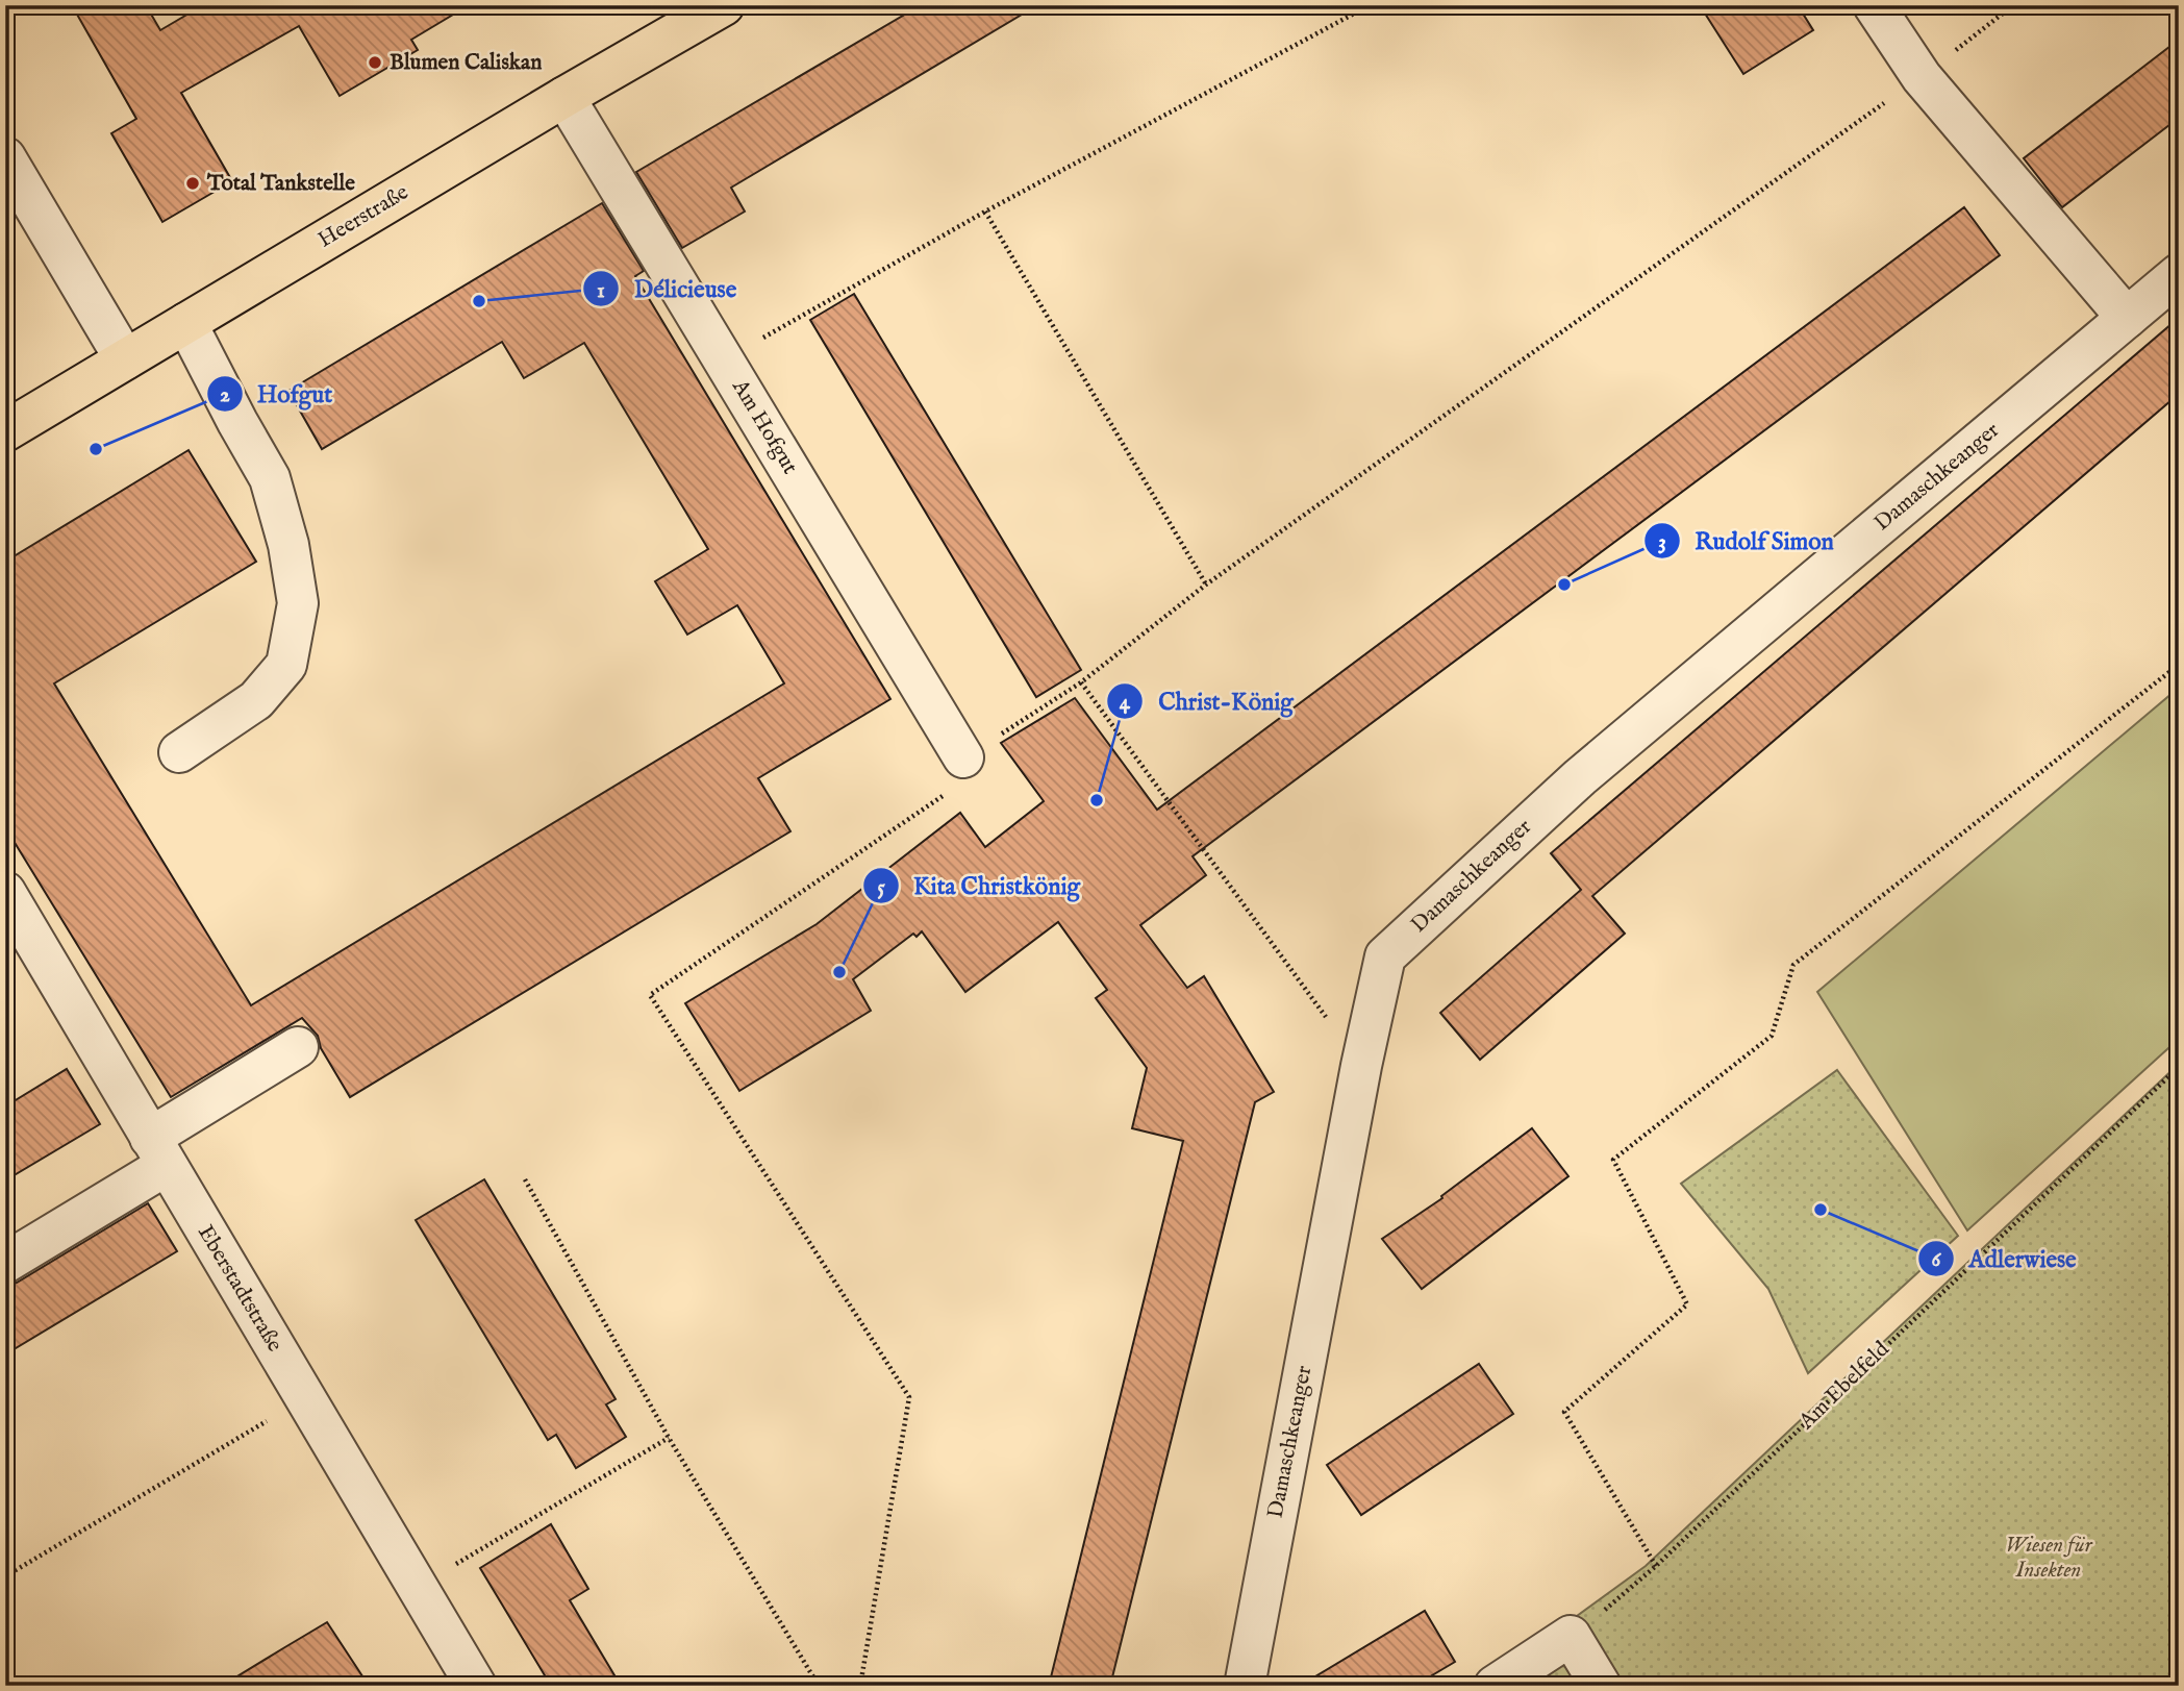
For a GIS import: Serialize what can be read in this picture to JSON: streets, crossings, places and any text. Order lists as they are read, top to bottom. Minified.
{"streets":{"main road":["Heerstraße"],"street":["Am Hofgut","Damaschkeanger","Eberstadtstraße"],"path":["Am Ebelfeld"]},"crossings":[["Heerstraße","Am Hofgut"]],"parks":["Wiesen für Insekten"],"places":["Blumen Caliskan","Total Tankstelle","Délicieuse","Hofgut","Rudolf Simon","Christ-König","Kita Christkönig","Adlerwiese"]}
